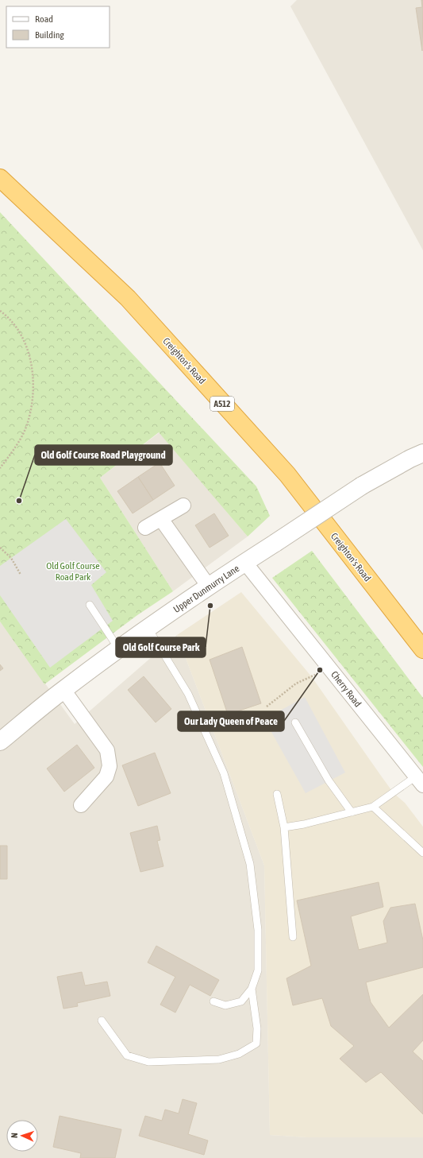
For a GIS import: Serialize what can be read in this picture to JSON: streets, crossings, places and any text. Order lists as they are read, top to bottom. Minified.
{"streets":{"highway":["Creighton's Road","A512"],"street":["Upper Dunmurry Lane","Cherry Road"]},"crossings":[["Upper Dunmurry Lane","Cherry Road"]],"parks":["Old Golf Course Road Park"],"places":["Old Golf Course Road Playground","Old Golf Course Park","Our Lady Queen of Peace"],"legend":["Road","Building"],"north":"left"}
